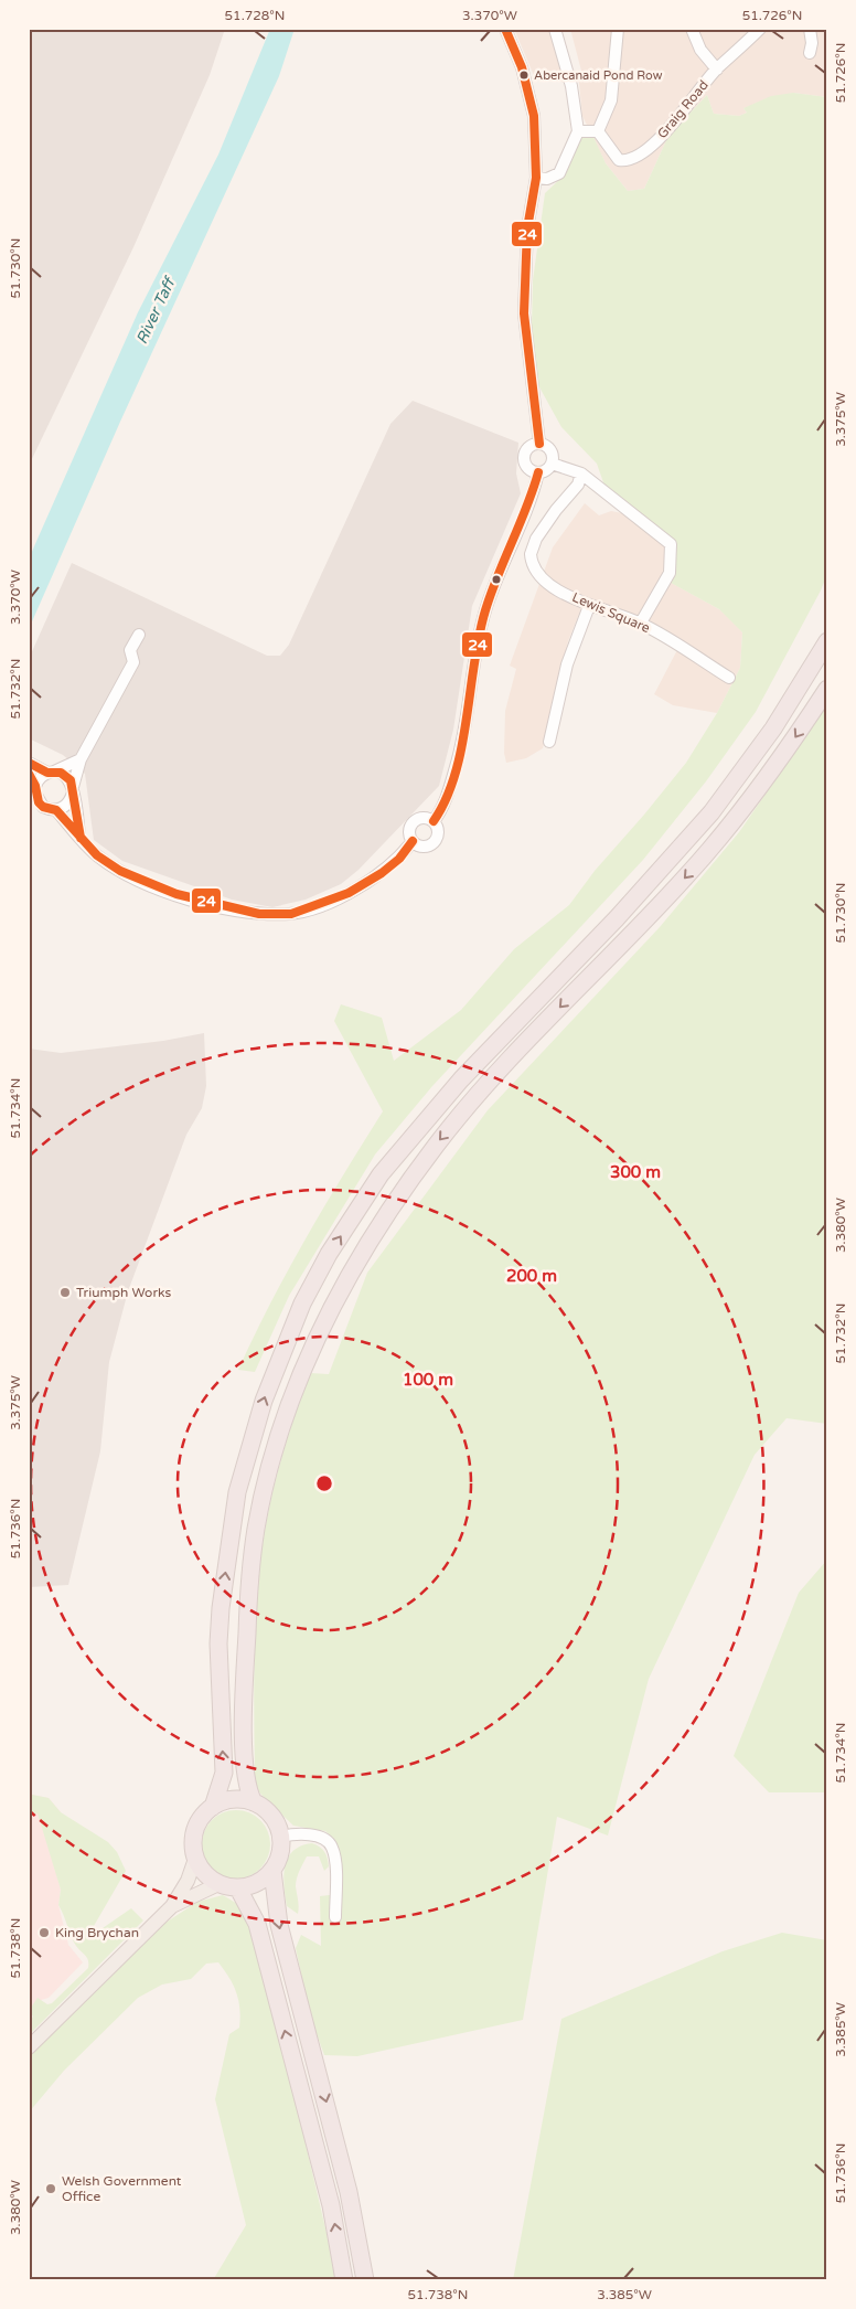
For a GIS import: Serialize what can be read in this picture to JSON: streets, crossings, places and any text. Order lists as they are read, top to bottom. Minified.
{"streets":{"street":["Graig Road","Lewis Square"]},"water":["River Taff"],"places":["Abercanaid Pond Row","Triumph Works","King Brychan","Welsh Government Office"],"lines":["transit line 24"],"coordinates":["51.728°N","3.370°W","51.726°N","51.730°N","3.375°W","51.732°N","51.734°N","3.380°W","51.736°N","51.738°N","3.385°W"],"rings":["300 m","200 m","100 m"]}
